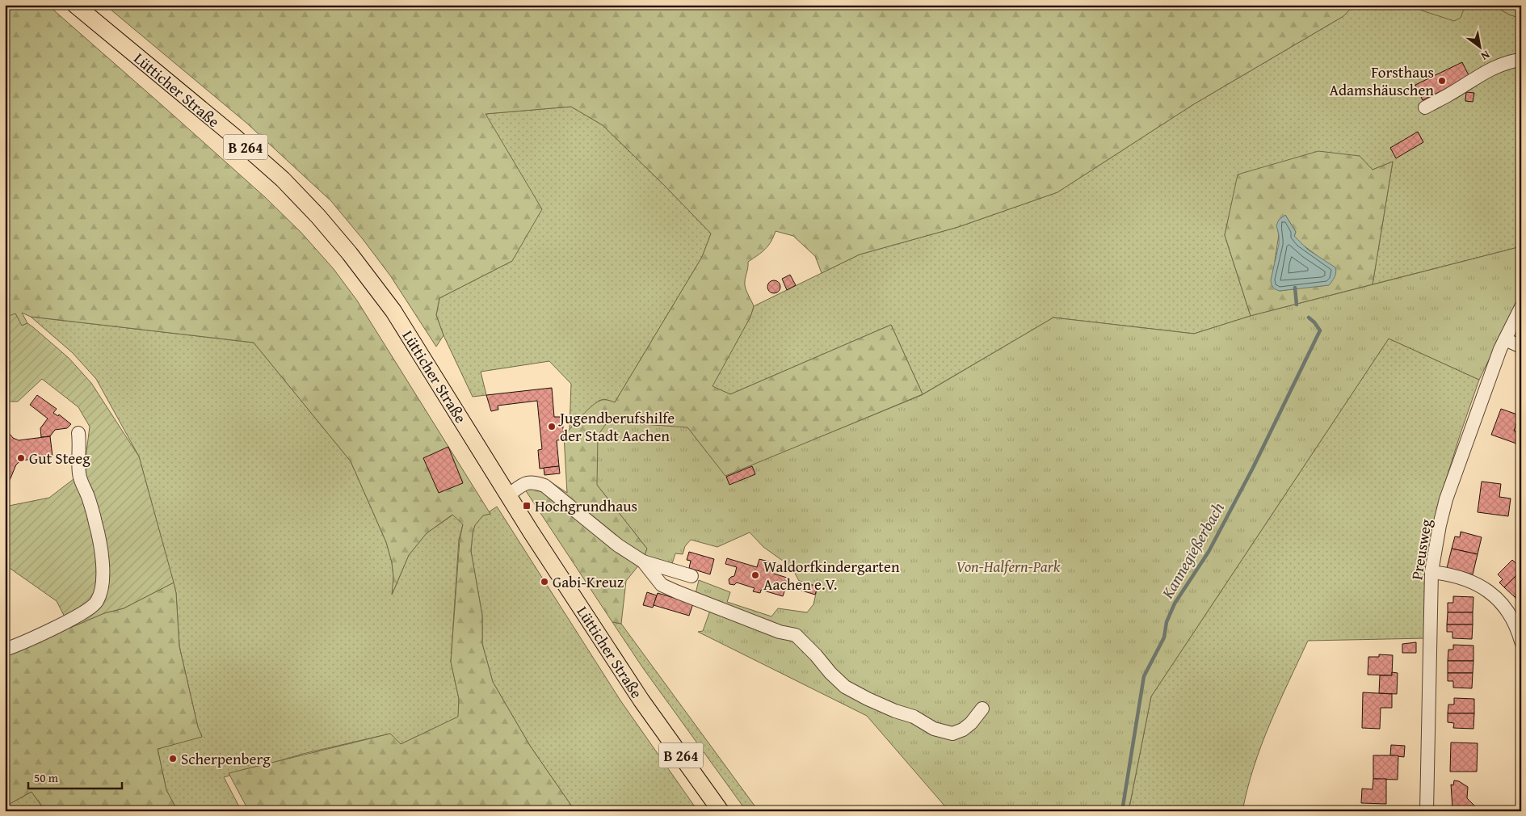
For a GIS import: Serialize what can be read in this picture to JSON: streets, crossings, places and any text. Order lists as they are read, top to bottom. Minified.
{"streets":{"main road":["Lütticher Straße","B 264"],"street":["Preusweg"]},"water":["Kannegießerbach"],"parks":["Von-Halfern-Park"],"places":{"other":["Forsthaus Adamshäuschen","Jugendberufshilfe der Stadt Aachen","Gut Steeg","Waldorfkindergarten Aachen e.V.","Gabi-Kreuz","Scherpenberg"],"transit":["Hochgrundhaus"]},"scale_bar":"50 m","north":"bottom right"}
